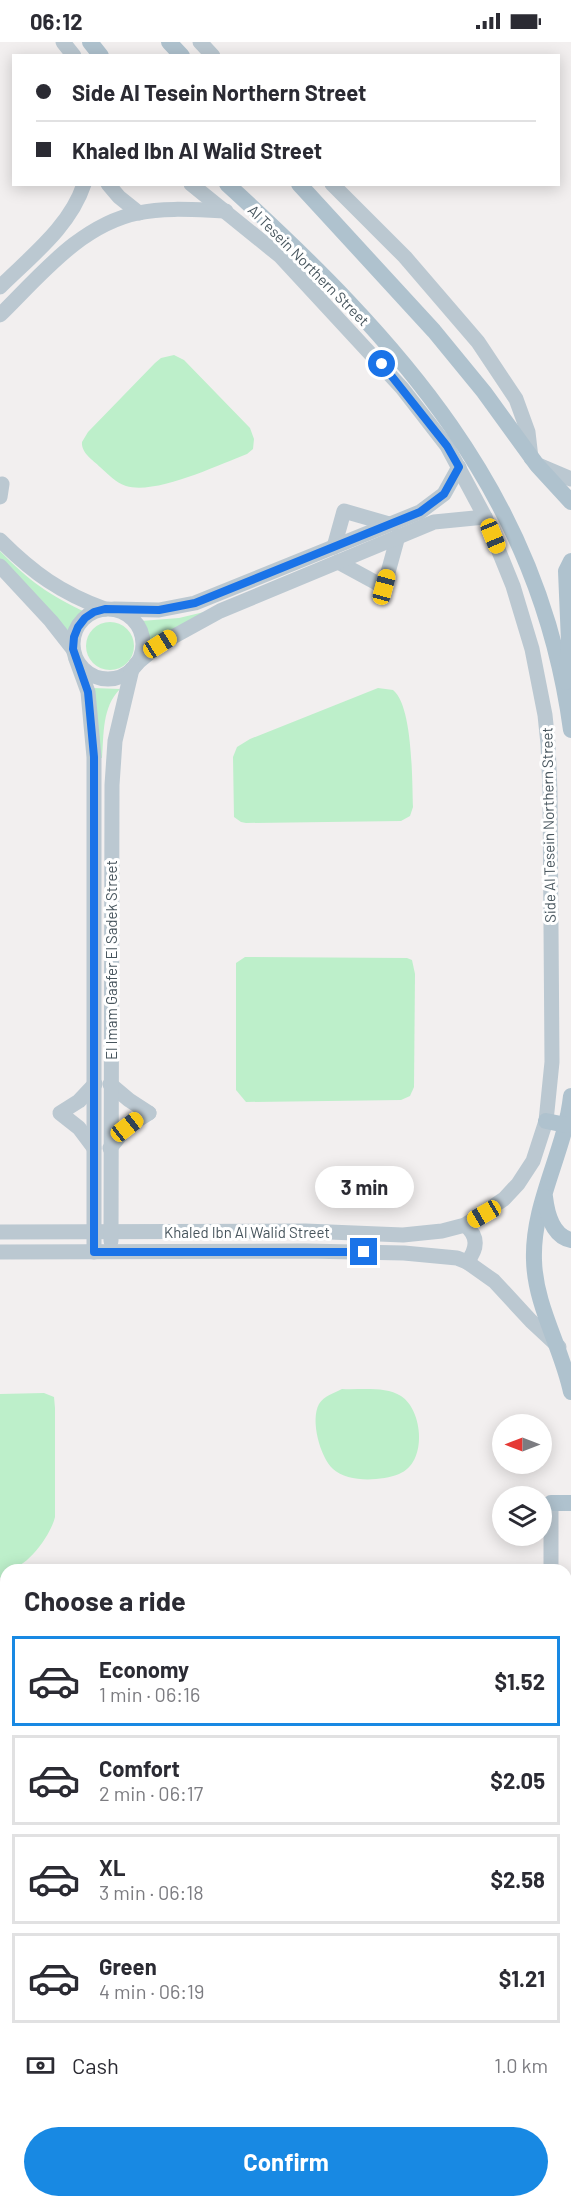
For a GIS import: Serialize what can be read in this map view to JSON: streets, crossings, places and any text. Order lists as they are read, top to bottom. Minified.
{"streets":{"main road":["Al Tesein Northern Street"],"street":["Side Al Tesein Northern Street","El Imam Gaafer El Sadek Street","Khaled Ibn Al Walid Street"]},"crossings":[["Side Al Tesein Northern Street","Khaled Ibn Al Walid Street"],["El Imam Gaafer El Sadek Street","Khaled Ibn Al Walid Street"]],"north":"left","page":{"status":"06:12","banner":["Side Al Tesein Northern Street","Khaled Ibn Al Walid Street"],"bubble":"3 min","heading":"Choose a ride","list":[{"name":"Economy","note":"1 min · 06:16","value":"$1.52"},{"name":"Comfort","note":"2 min · 06:17","value":"$2.05"},{"name":"XL","note":"3 min · 06:18","value":"$2.58"},{"name":"Green","note":"4 min · 06:19","value":"$1.21"}],"pay":["Cash","1.0 km"],"buttons":"Confirm"}}
